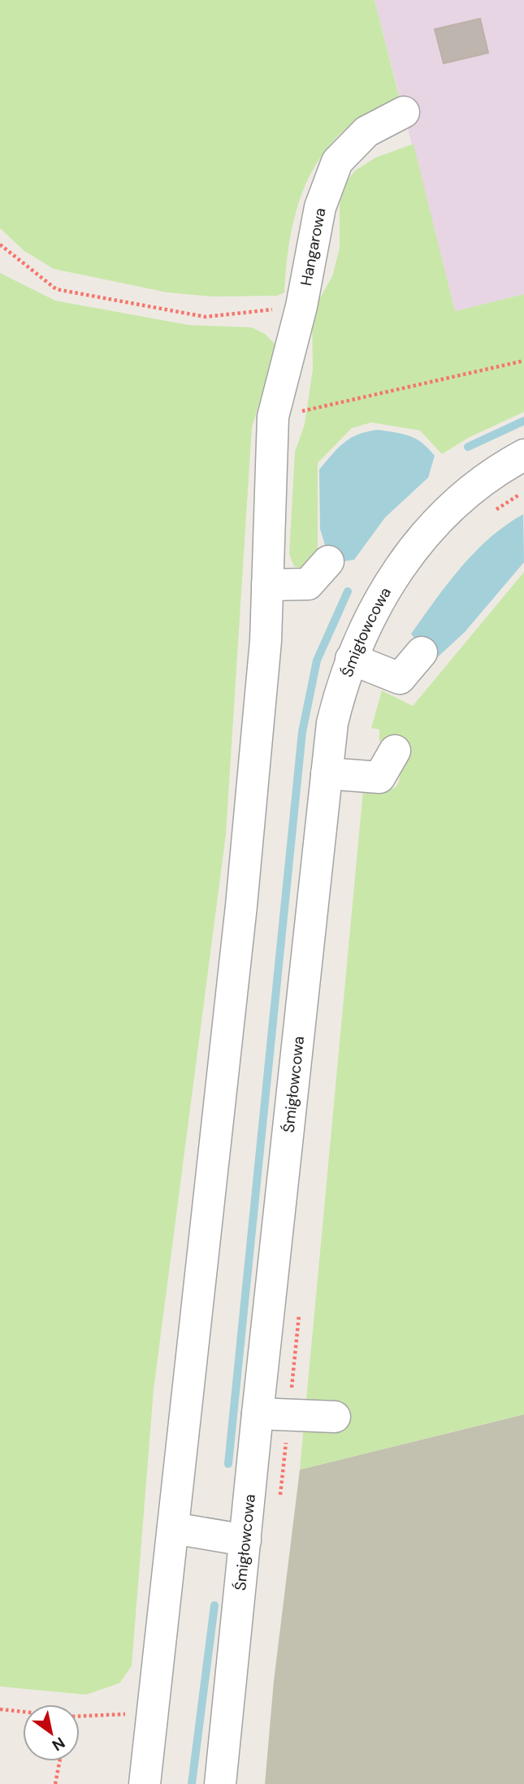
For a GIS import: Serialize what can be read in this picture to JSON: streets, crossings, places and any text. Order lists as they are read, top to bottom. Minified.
{"streets":{"street":["Hangarowa","Śmigłowcowa"]},"north":"bottom right"}
